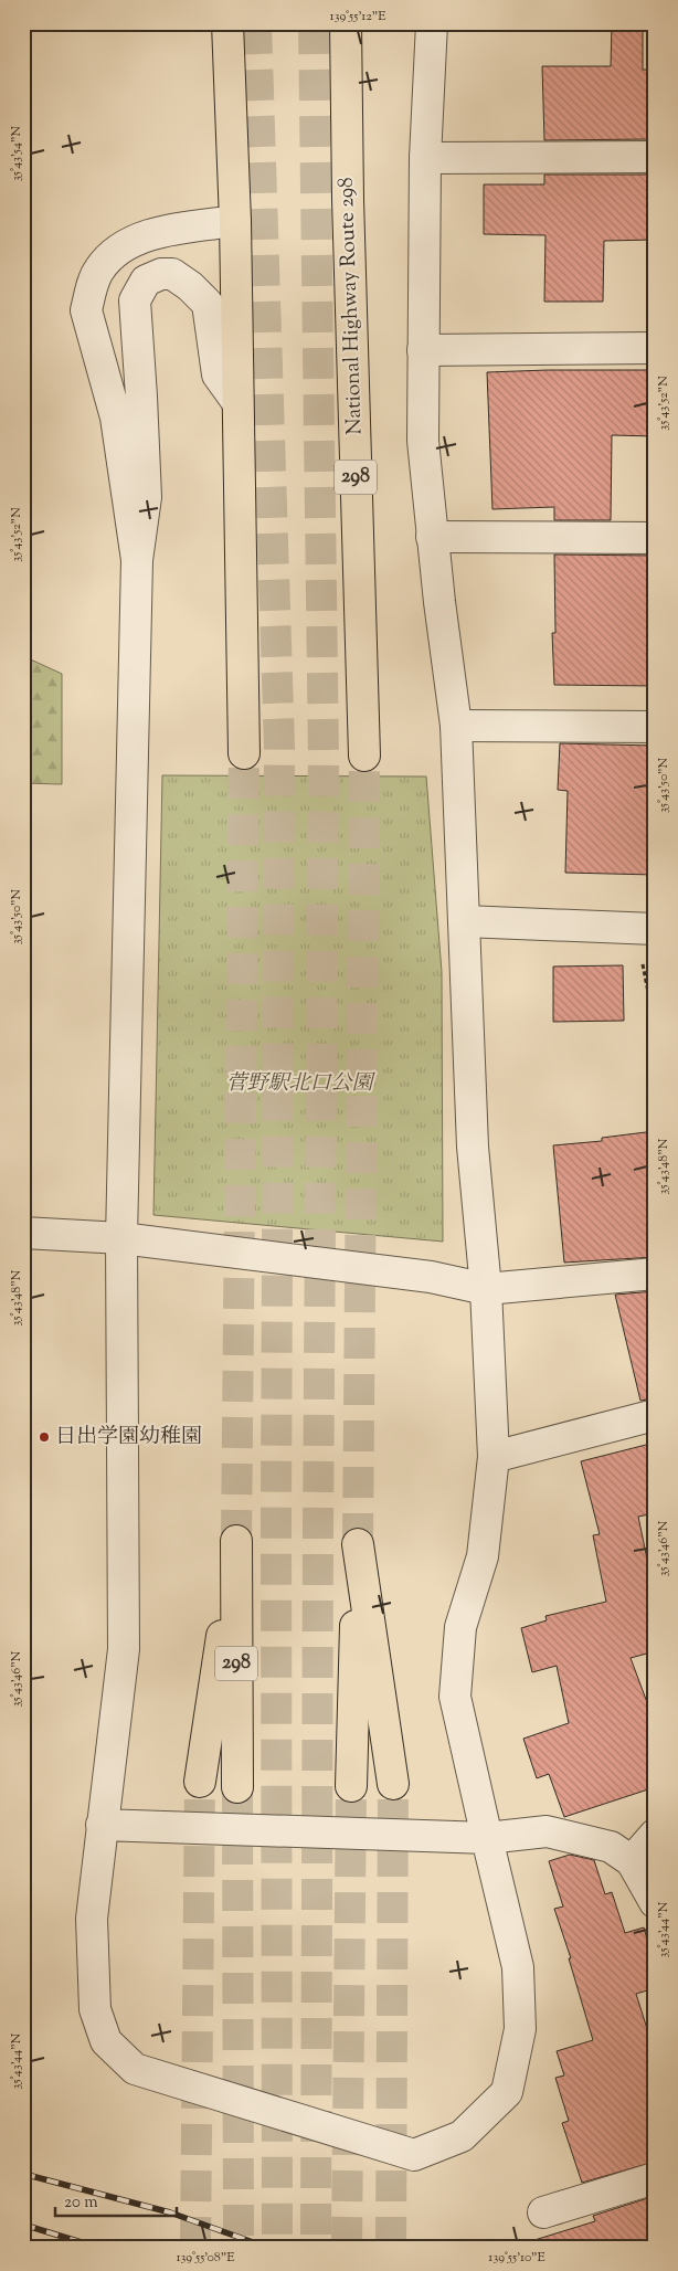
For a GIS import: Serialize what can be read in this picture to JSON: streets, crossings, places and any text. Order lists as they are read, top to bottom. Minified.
{"streets":{"highway":["National Highway Route 298","298"]},"parks":["菅野駅北口公園"],"places":["日出学園幼稚園"],"scale_bar":"20 m","coordinates":["139°55'12\"E","35°43'54\"N","35°43'52\"N","35°43'50\"N","35°43'48\"N","35°43'46\"N","35°43'44\"N","139°55'08\"E","139°55'10\"E"]}
